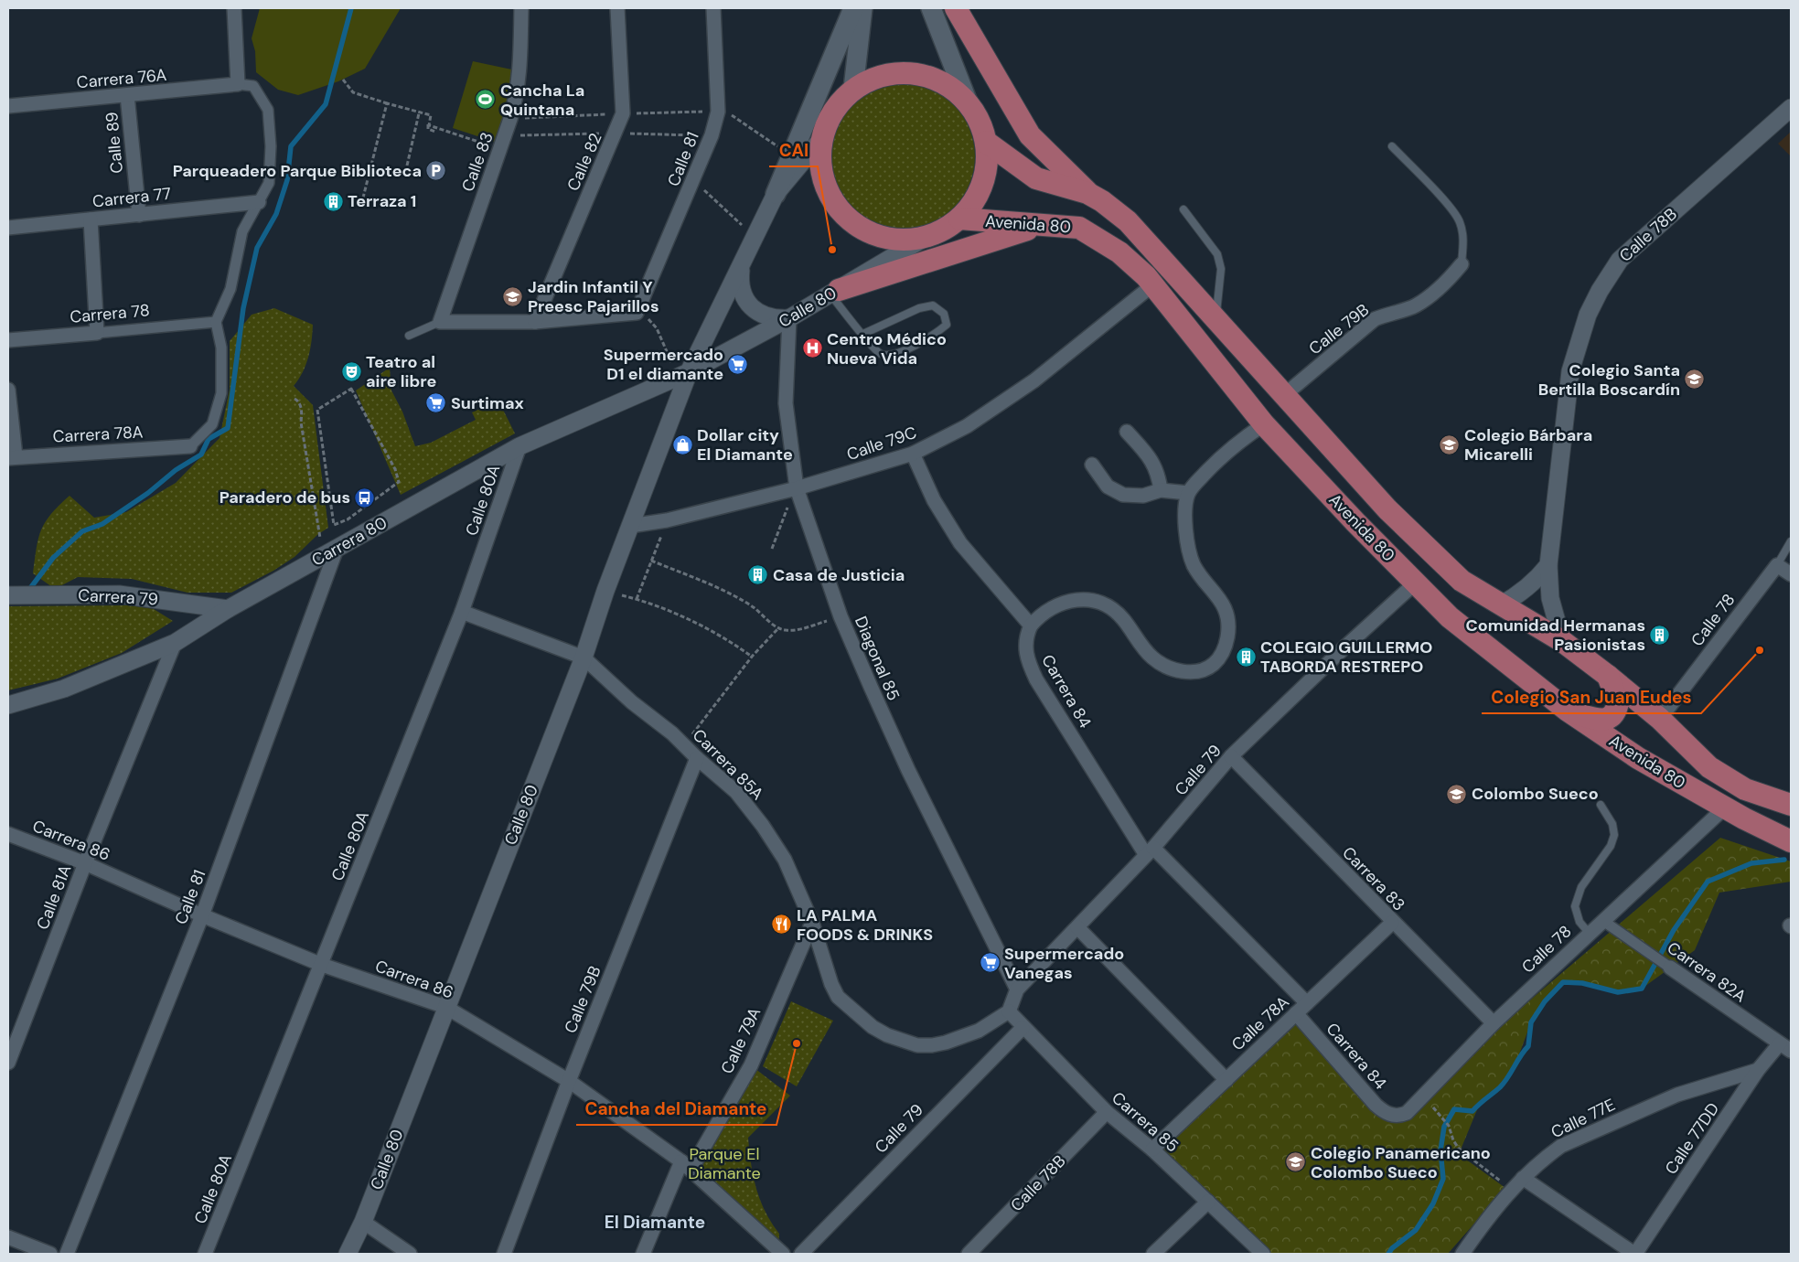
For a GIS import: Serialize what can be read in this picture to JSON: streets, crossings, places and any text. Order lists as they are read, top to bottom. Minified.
{"streets":{"main road":["Avenida 80"],"street":["Carrera 76A","Calle 89","Calle 81","Calle 83","Calle 82","Carrera 77","Calle 78B","Calle 80","Carrera 78","Calle 79B","Carrera 78A","Calle 79C","Calle 80A","Carrera 80","Carrera 79","Calle 78","Diagonal 85","Carrera 84","Carrera 85A","Calle 79","Carrera 86","Carrera 83","Calle 81A","Carrera 82A","Calle 78A","Calle 79A","Calle 77E","Carrera 85","Calle 77DD"]},"crossings":[["Carrera 76A","Calle 89"],["Calle 89","Carrera 77"],["Calle 81","Carrera 80"],["Calle 81","Carrera 86"],["Avenida 80","Calle 78B"],["Avenida 80","Calle 79B"],["Avenida 80","Calle 79C"],["Avenida 80","Calle 78"],["Avenida 80","Calle 79"],["Calle 78B","Carrera 85"],["Calle 80","Calle 79C"],["Calle 80","Carrera 80"],["Calle 80","Diagonal 85"],["Calle 80","Carrera 85A"],["Calle 80","Carrera 86"],["Calle 79B","Carrera 85A"],["Calle 79B","Carrera 86"],["Calle 79C","Diagonal 85"],["Calle 80A","Carrera 80"],["Calle 80A","Carrera 85A"],["Calle 80A","Carrera 86"],["Carrera 80","Carrera 79"],["Carrera 80","Calle 81A"],["Calle 78","Carrera 84"],["Calle 78","Carrera 83"],["Calle 78","Carrera 82A"],["Diagonal 85","Calle 79"],["Carrera 84","Calle 79"],["Carrera 84","Calle 78A"],["Carrera 85A","Calle 79A"],["Carrera 85A","Carrera 85"],["Calle 79","Carrera 83"],["Calle 79","Carrera 85"],["Carrera 86","Calle 81A"],["Carrera 86","Calle 79A"],["Carrera 83","Calle 78A"],["Carrera 82A","Calle 77DD"],["Calle 78A","Carrera 85"],["Calle 77E","Calle 77DD"]],"districts":["El Diamante"],"parks":["Parque El Diamante"],"places":{"sports":["Cancha La Quintana"],"parking":["Parqueadero Parque Biblioteca"],"building":["Terraza 1","Casa de Justicia","Comunidad Hermanas Pasionistas","COLEGIO GUILLERMO TABORDA RESTREPO"],"other":["CAI","Colegio San Juan Eudes","Cancha del Diamante"],"school or university":["Jardin Infantil Y Preesc Pajarillos","Colegio Santa Bertilla Boscardín","Colegio Bárbara Micarelli","Colombo Sueco","Colegio Panamericano Colombo Sueco"],"hospital":["Centro Médico Nueva Vida"],"supermarket":["Supermercado D1 el diamante","Surtimax","Supermercado Vanegas"],"theatre":["Teatro al aire libre"],"shop":["Dollar city El Diamante"],"bus stop":["Paradero de bus"],"restaurant":["LA PALMA FOODS & DRINKS"]}}
